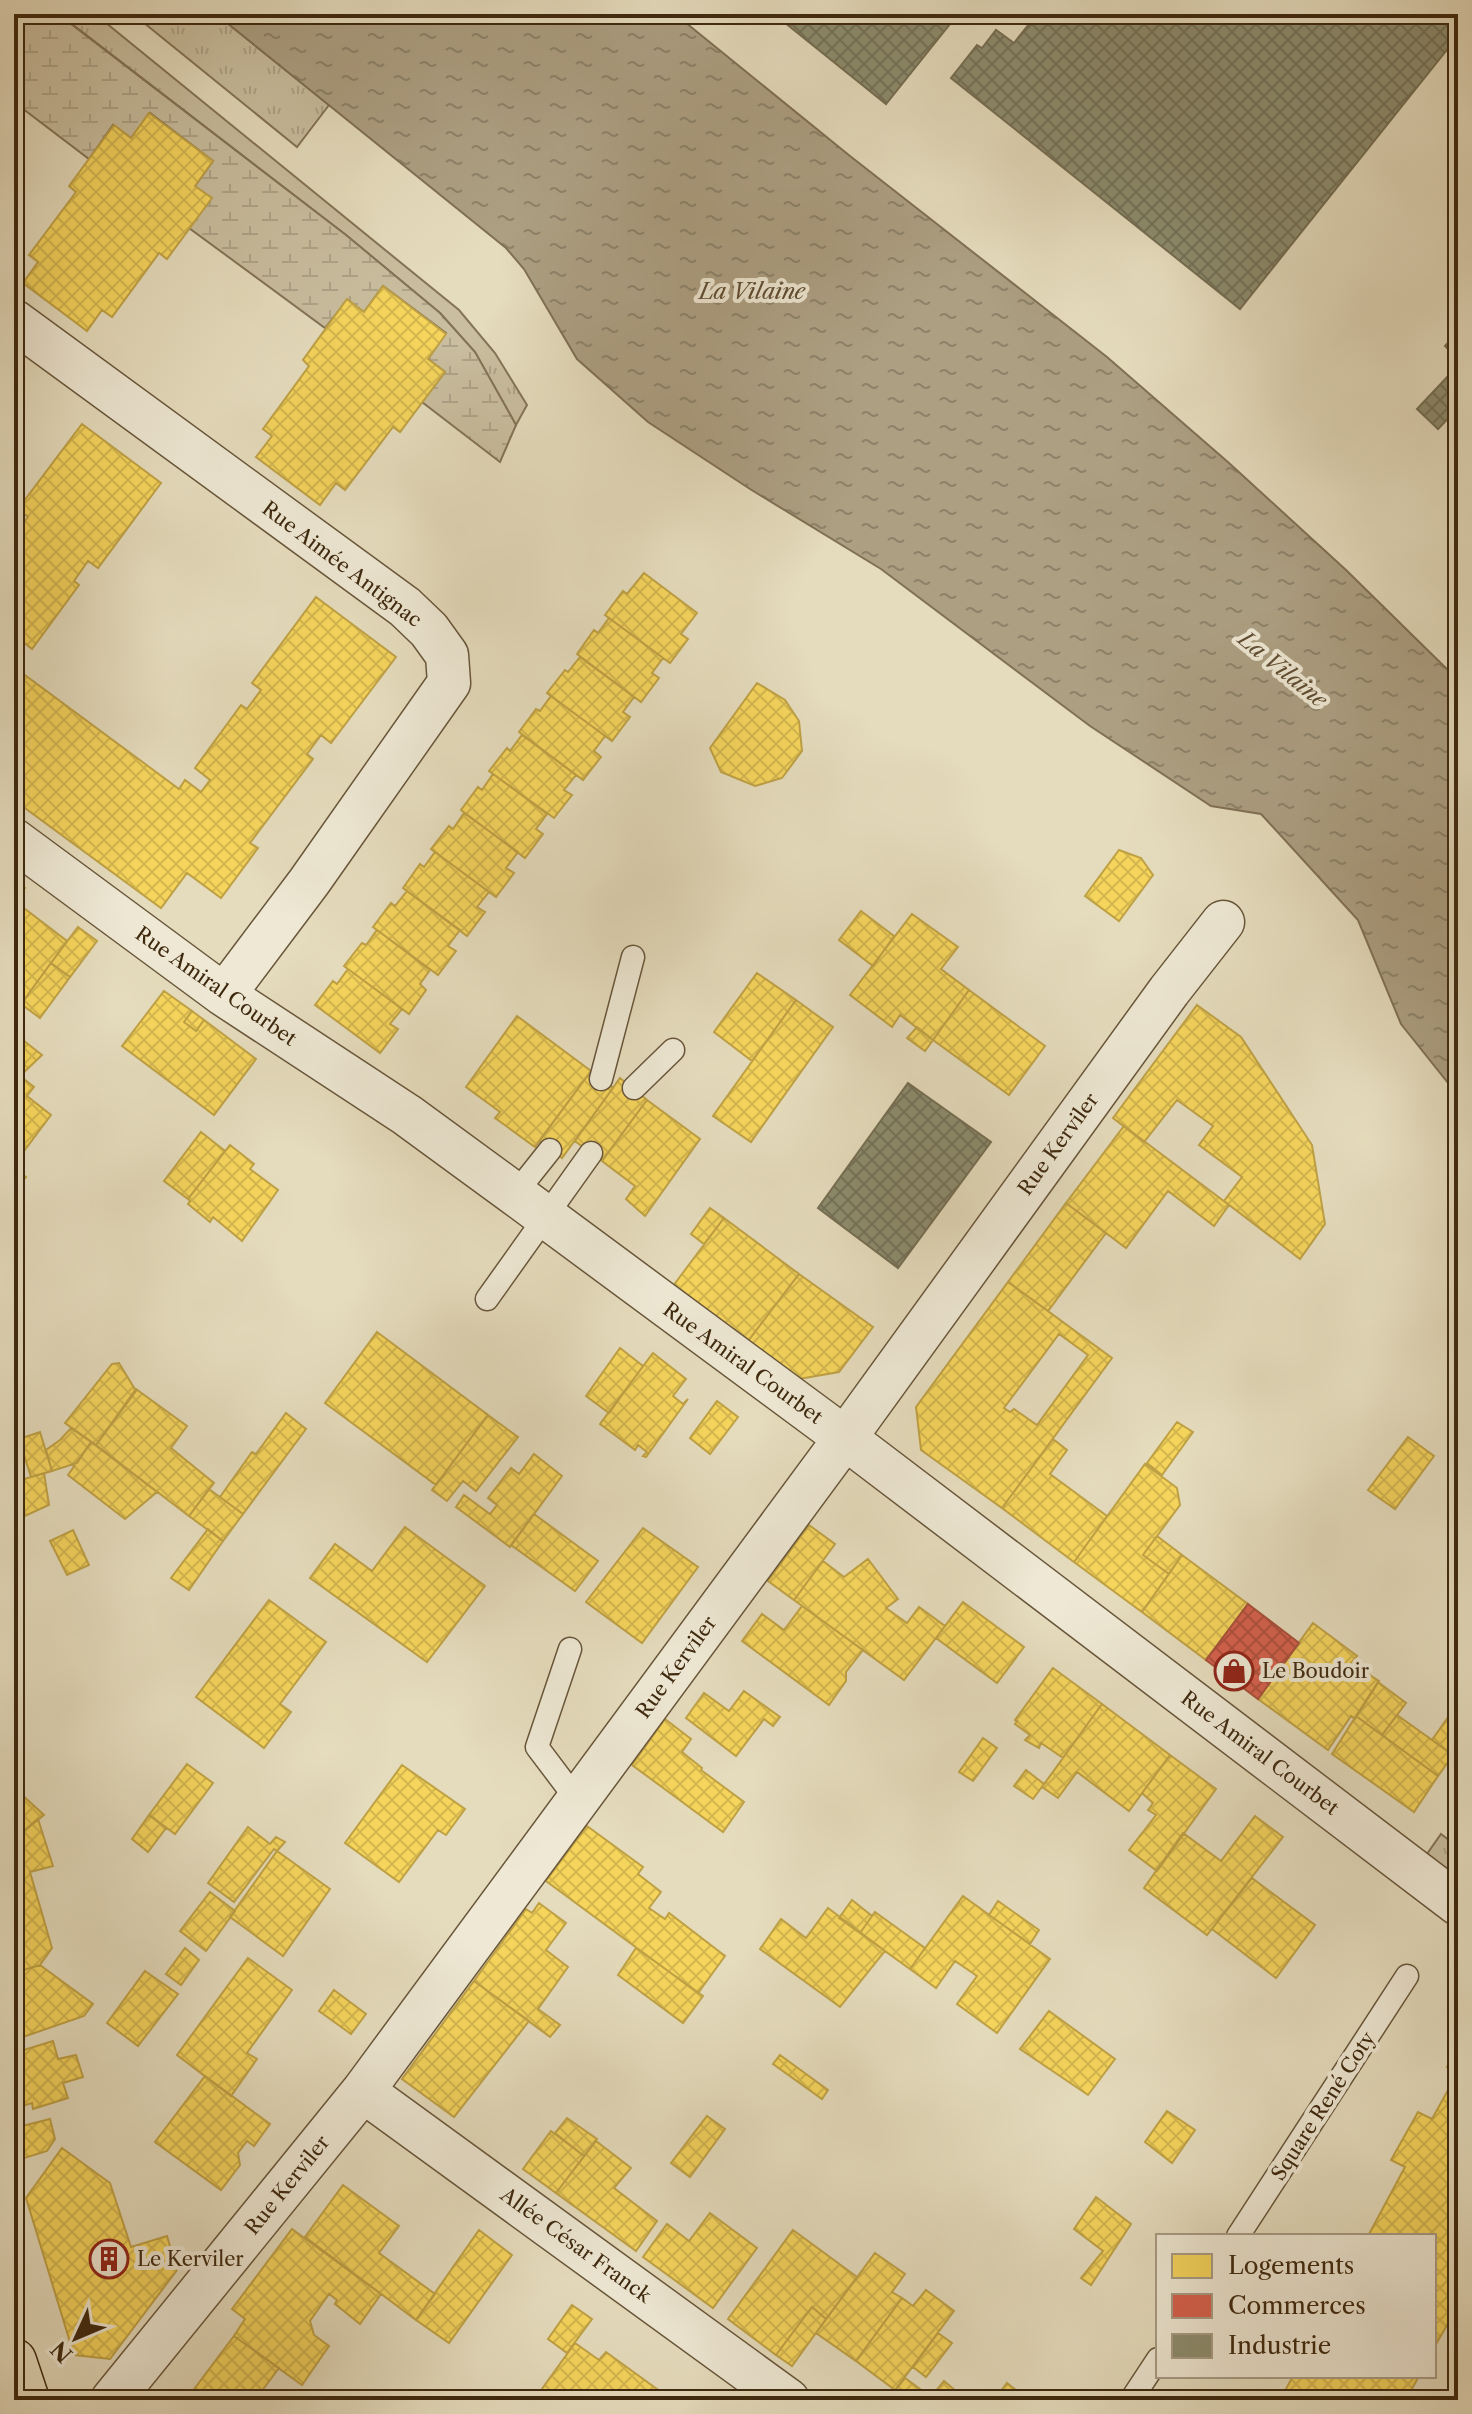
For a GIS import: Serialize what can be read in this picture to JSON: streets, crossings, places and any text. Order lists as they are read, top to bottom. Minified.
{"streets":{"street":["Rue Aimée Antignac","Rue Amiral Courbet","Rue Kerviler","Allée César Franck"],"lane":["Square René Coty"]},"crossings":[["Rue Aimée Antignac","Rue Amiral Courbet"],["Rue Amiral Courbet","Rue Kerviler"],["Rue Kerviler","Allée César Franck"]],"water":["La Vilaine"],"places":{"shop":["Le Boudoir"],"building":["Le Kerviler"]},"legend":["Logements","Commerces","Industrie"],"north":"bottom left"}
